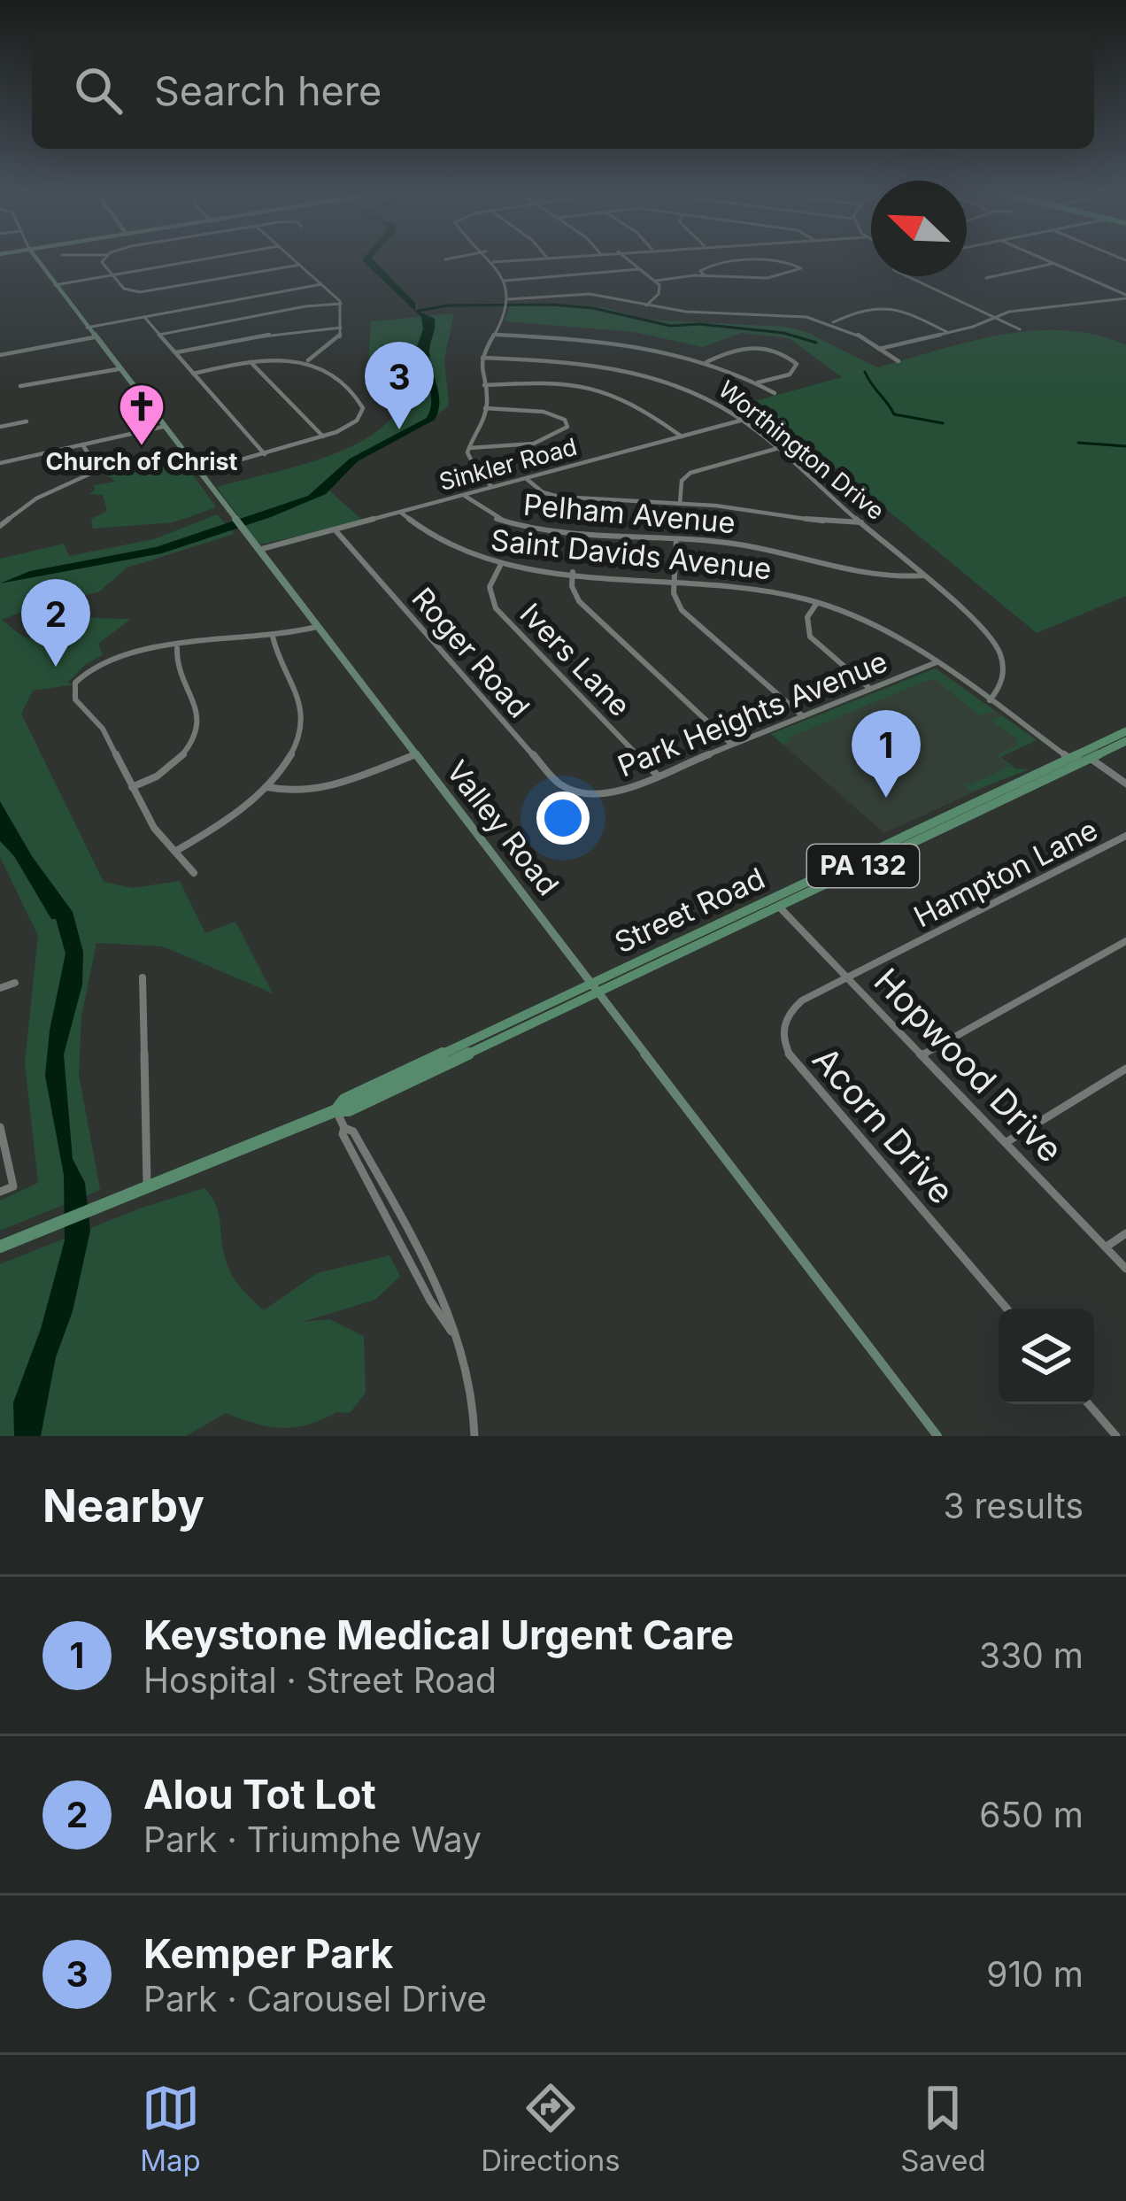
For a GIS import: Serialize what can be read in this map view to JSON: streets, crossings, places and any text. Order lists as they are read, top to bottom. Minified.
{"streets":{"main road":["PA 132","Street Road"],"street":["Worthington Drive","Sinkler Road","Pelham Avenue","Saint Davids Avenue","Roger Road","Ivers Lane","Park Heights Avenue","Valley Road","Hampton Lane","Hopwood Drive","Acorn Drive"]},"crossings":[["Worthington Drive","Sinkler Road"],["Worthington Drive","Pelham Avenue"],["Worthington Drive","Saint Davids Avenue"],["Sinkler Road","Pelham Avenue"],["Sinkler Road","Saint Davids Avenue"],["Sinkler Road","Roger Road"],["Sinkler Road","Valley Road"],["Saint Davids Avenue","Ivers Lane"],["Saint Davids Avenue","Park Heights Avenue"],["Saint Davids Avenue","Street Road"],["Roger Road","Park Heights Avenue"],["Ivers Lane","Park Heights Avenue"],["Valley Road","Street Road"],["Hampton Lane","Hopwood Drive"],["Hampton Lane","Acorn Drive"],["Street Road","Hopwood Drive"],["Hopwood Drive","Acorn Drive"]],"places":{"church":["Church of Christ"]},"north":"top left","page":{"search":"Search here","pins":["3","2","1"],"heading":["Nearby","3 results"],"list":[{"mark":"1","name":"Keystone Medical Urgent Care","note":"Hospital · Street Road","value":"330 m"},{"mark":"2","name":"Alou Tot Lot","note":"Park · Triumphe Way","value":"650 m"},{"mark":"3","name":"Kemper Park","note":"Park · Carousel Drive","value":"910 m"}],"nav":["Map","Directions","Saved"]}}
